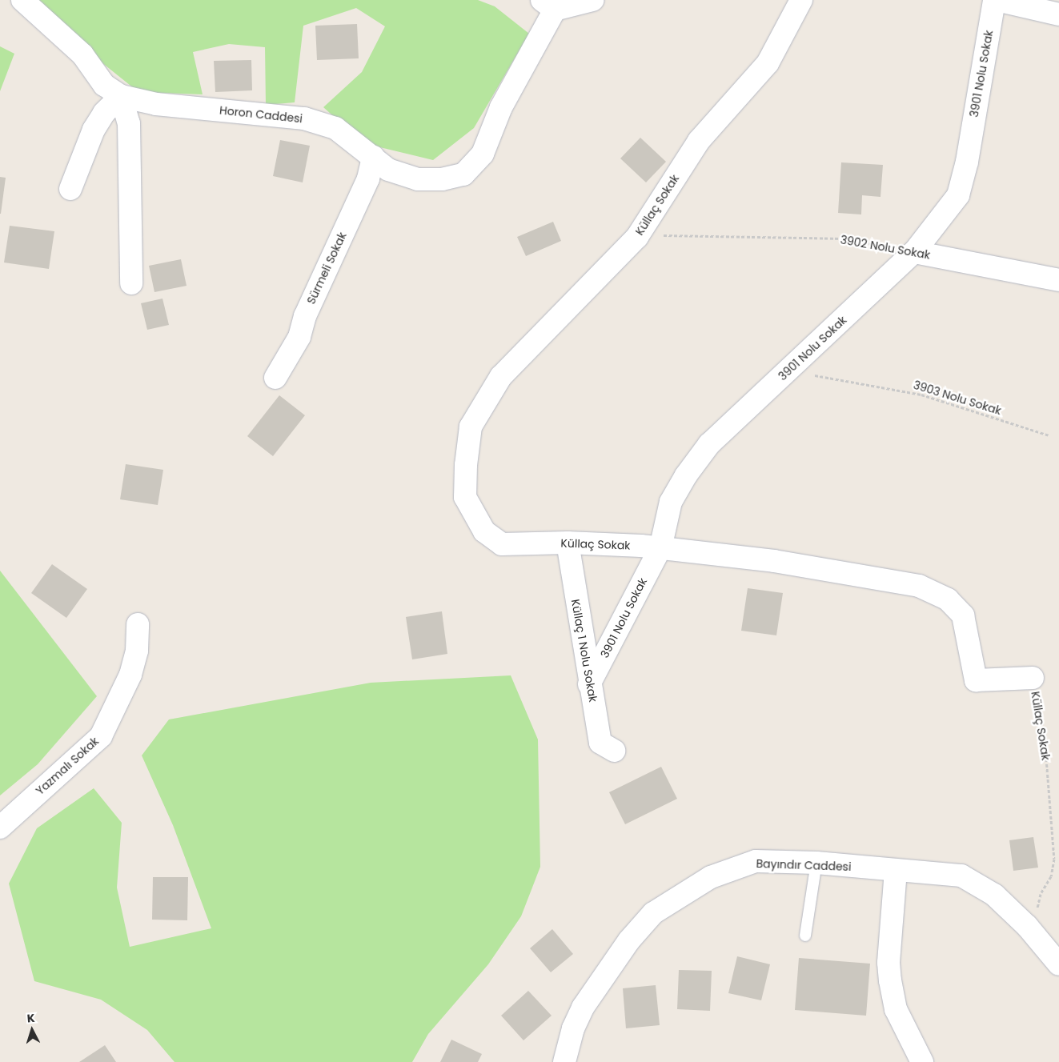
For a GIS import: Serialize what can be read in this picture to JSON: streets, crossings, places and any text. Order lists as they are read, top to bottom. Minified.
{"streets":{"street":["3901 Nolu Sokak","Horon Caddesi","Küllaç Sokak","3902 Nolu Sokak","Sürmeli Sokak","Küllaç 1 Nolu Sokak","Yazmalı Sokak","Bayındır Caddesi"],"path":["3903 Nolu Sokak"]},"crossings":[["3901 Nolu Sokak","Küllaç Sokak"],["3901 Nolu Sokak","3902 Nolu Sokak"],["3901 Nolu Sokak","3903 Nolu Sokak"],["3901 Nolu Sokak","Küllaç 1 Nolu Sokak"],["Horon Caddesi","Sürmeli Sokak"],["Küllaç Sokak","3902 Nolu Sokak"],["Küllaç Sokak","Küllaç 1 Nolu Sokak"],["Küllaç Sokak","Bayındır Caddesi"]],"north":"top"}
